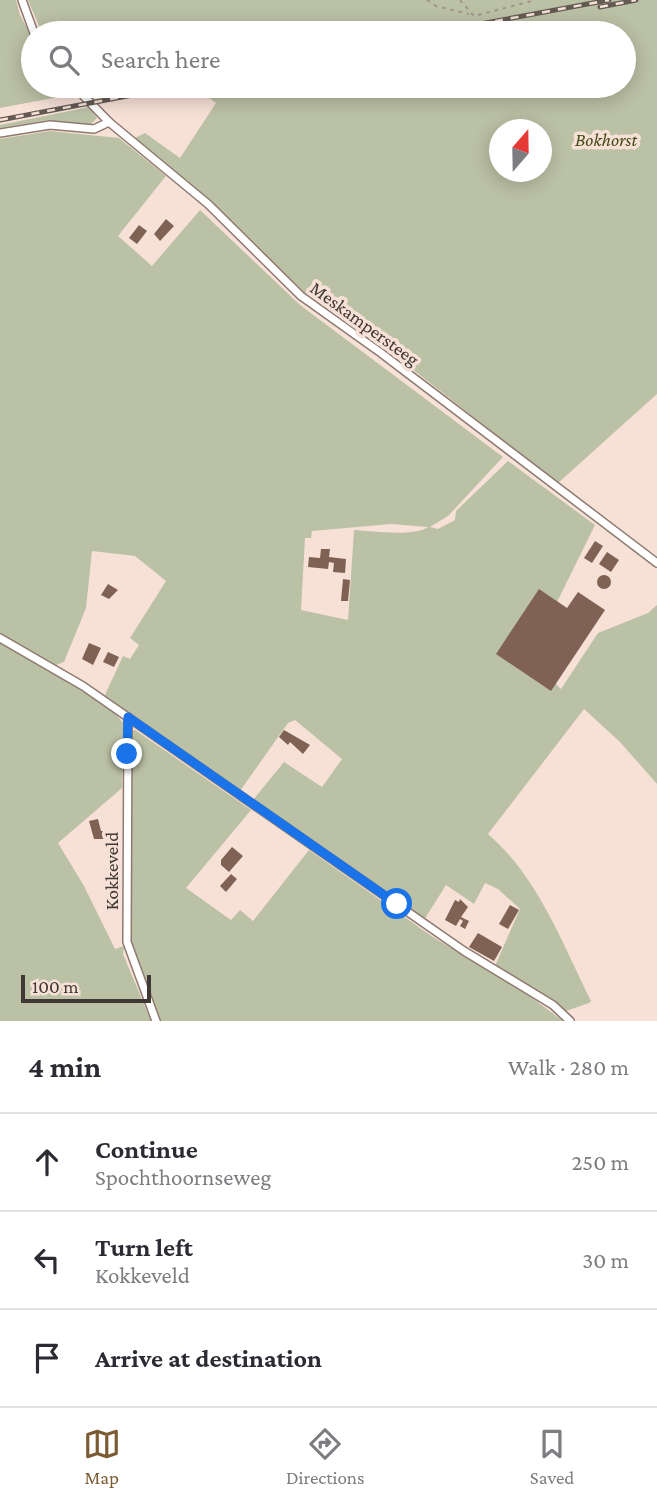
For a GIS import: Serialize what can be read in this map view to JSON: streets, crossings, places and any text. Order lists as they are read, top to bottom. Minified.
{"streets":{"street":["Meskampersteeg","Kokkeveld"]},"parks":["Bokhorst"],"scale_bar":"100 m","north":"top","page":{"search":"Search here","scale":"100 m","heading":["4 min","Walk · 280 m"],"list":[["Continue","Spochthoornseweg","250 m"],["Turn left","Kokkeveld","30 m"],"Arrive at destination"],"nav":["Map","Directions","Saved"]}}
